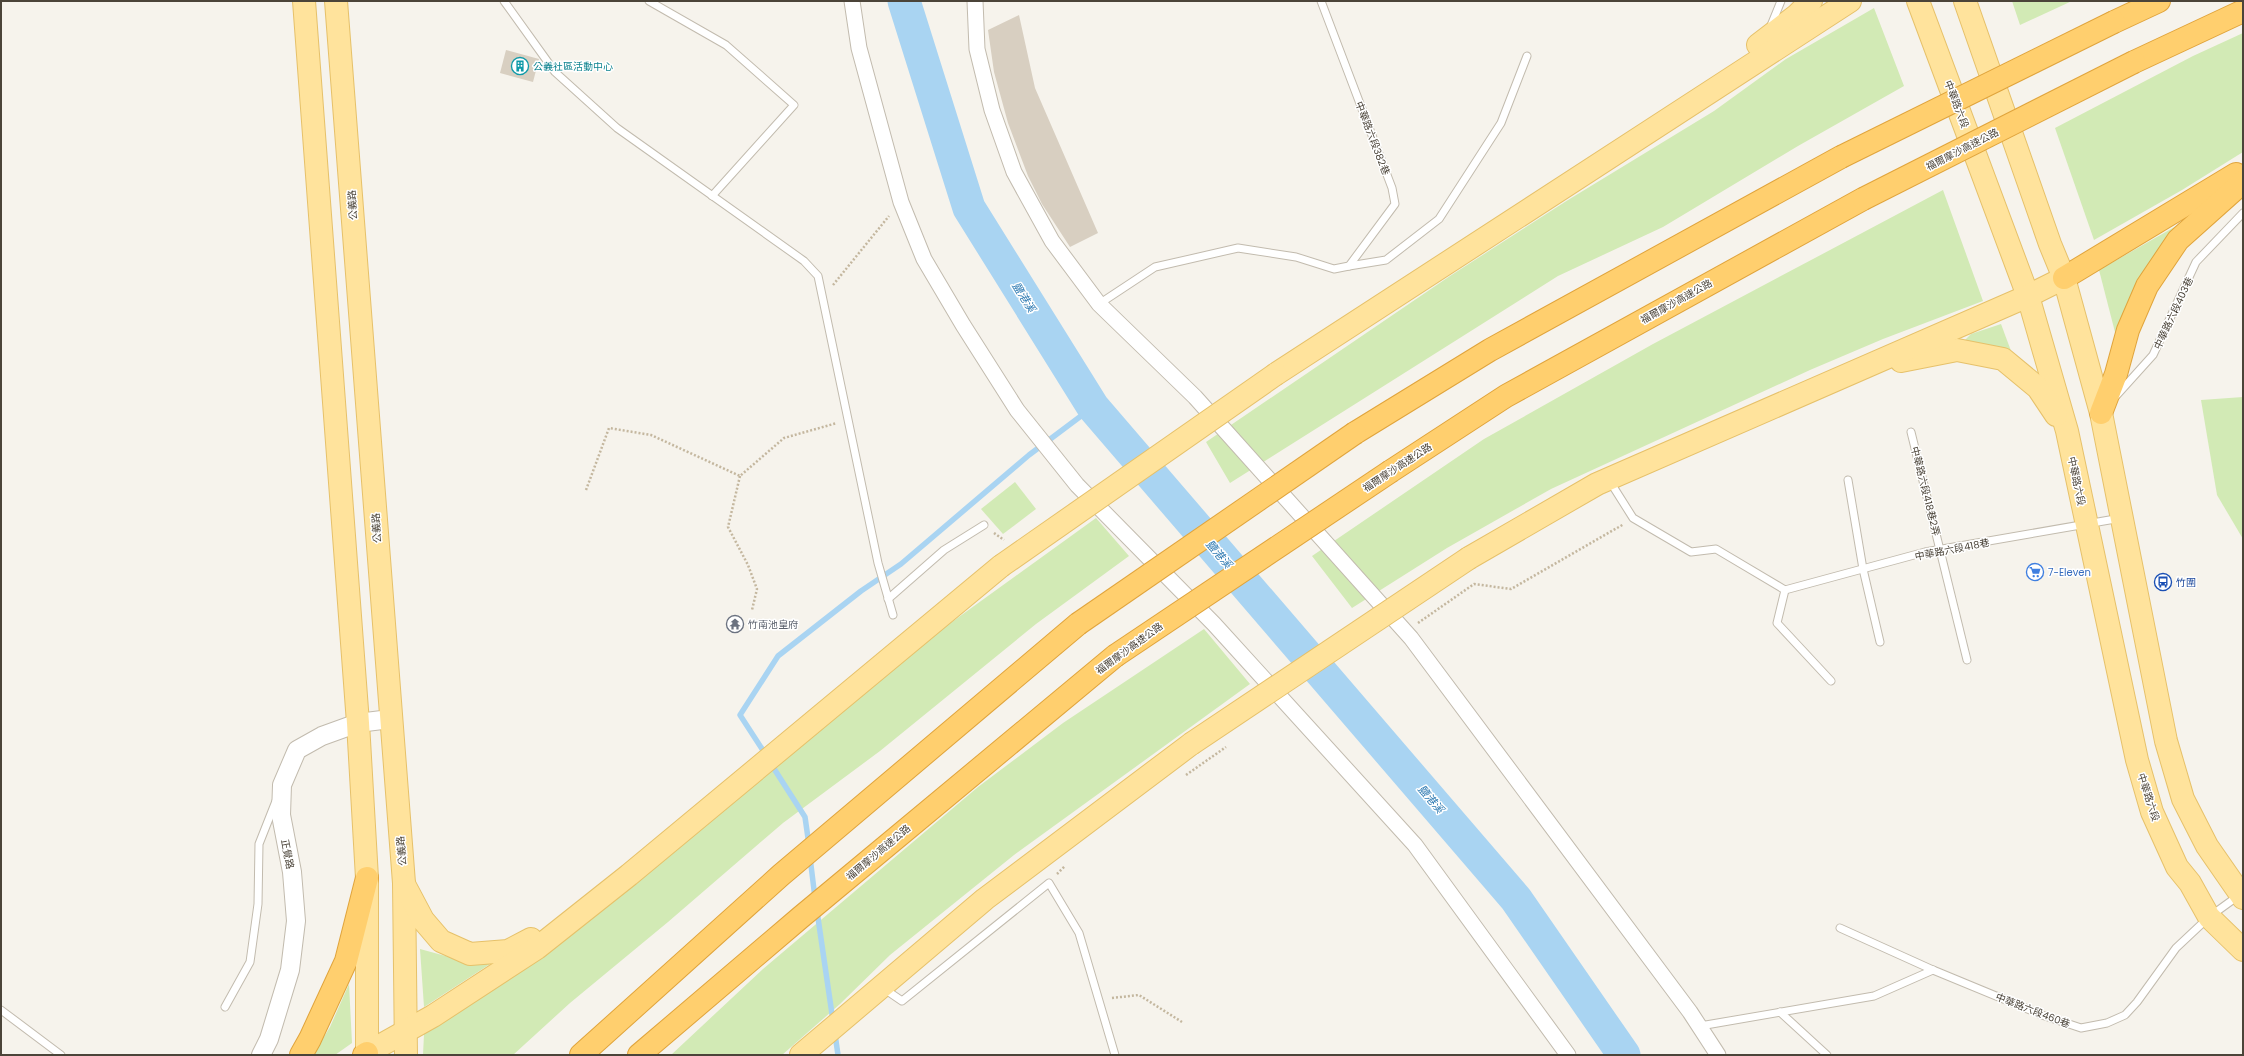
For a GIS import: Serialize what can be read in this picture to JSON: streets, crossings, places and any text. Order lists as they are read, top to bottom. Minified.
{"streets":{"highway":["福爾摩沙高速公路"],"main road":["中華路六段","公義路"],"street":["正覺路"],"lane":["中華路六段382巷","中華路六段403巷","中華路六段418巷2弄","中華路六段418巷","中華路六段460巷"]},"crossings":[["中華路六段","中華路六段418巷"],["中華路六段","中華路六段460巷"],["公義路","正覺路"],["中華路六段418巷2弄","中華路六段418巷"]],"water":["鹽港溪"],"places":{"building":["公義社區活動中心"],"supermarket":["7-Eleven"],"bus stop":["竹圍"],"temple":["竹南池皇府"]}}
